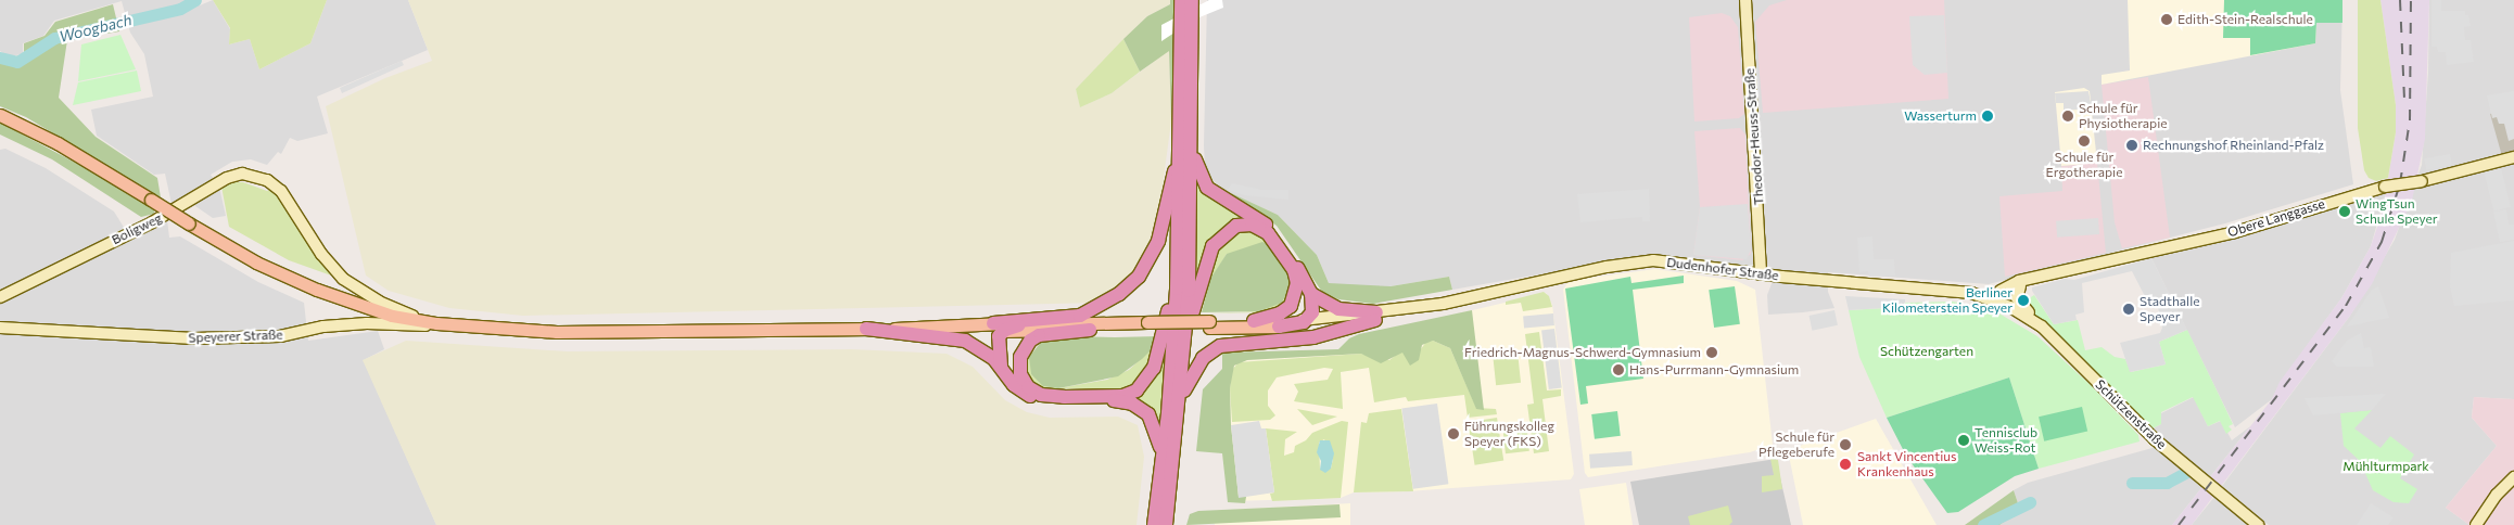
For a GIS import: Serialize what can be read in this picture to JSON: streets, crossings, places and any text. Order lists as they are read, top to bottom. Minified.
{"streets":{"main road":["Theodor-Heuss-Straße","Obere Langgasse","Boligweg","Dudenhofer Straße","Speyerer Straße","Schützenstraße"]},"crossings":[["Theodor-Heuss-Straße","Dudenhofer Straße"],["Obere Langgasse","Dudenhofer Straße"],["Obere Langgasse","Schützenstraße"],["Dudenhofer Straße","Schützenstraße"]],"water":["Woogbach"],"parks":["Schützengarten","Mühlturmpark"],"places":["Edith-Stein-Realschule","Wasserturm","Schule für Physiotherapie","Schule für Ergotherapie","Rechnungshof Rheinland-Pfalz","WingTsun Schule Speyer","Berliner Kilometerstein Speyer","Stadthalle Speyer","Friedrich-Magnus-Schwerd-Gymnasium","Hans-Purrmann-Gymnasium","Führungskolleg Speyer (FKS)","Tennisclub Weiss-Rot","Schule für Pflegeberufe","Sankt Vincentius Krankenhaus"]}
